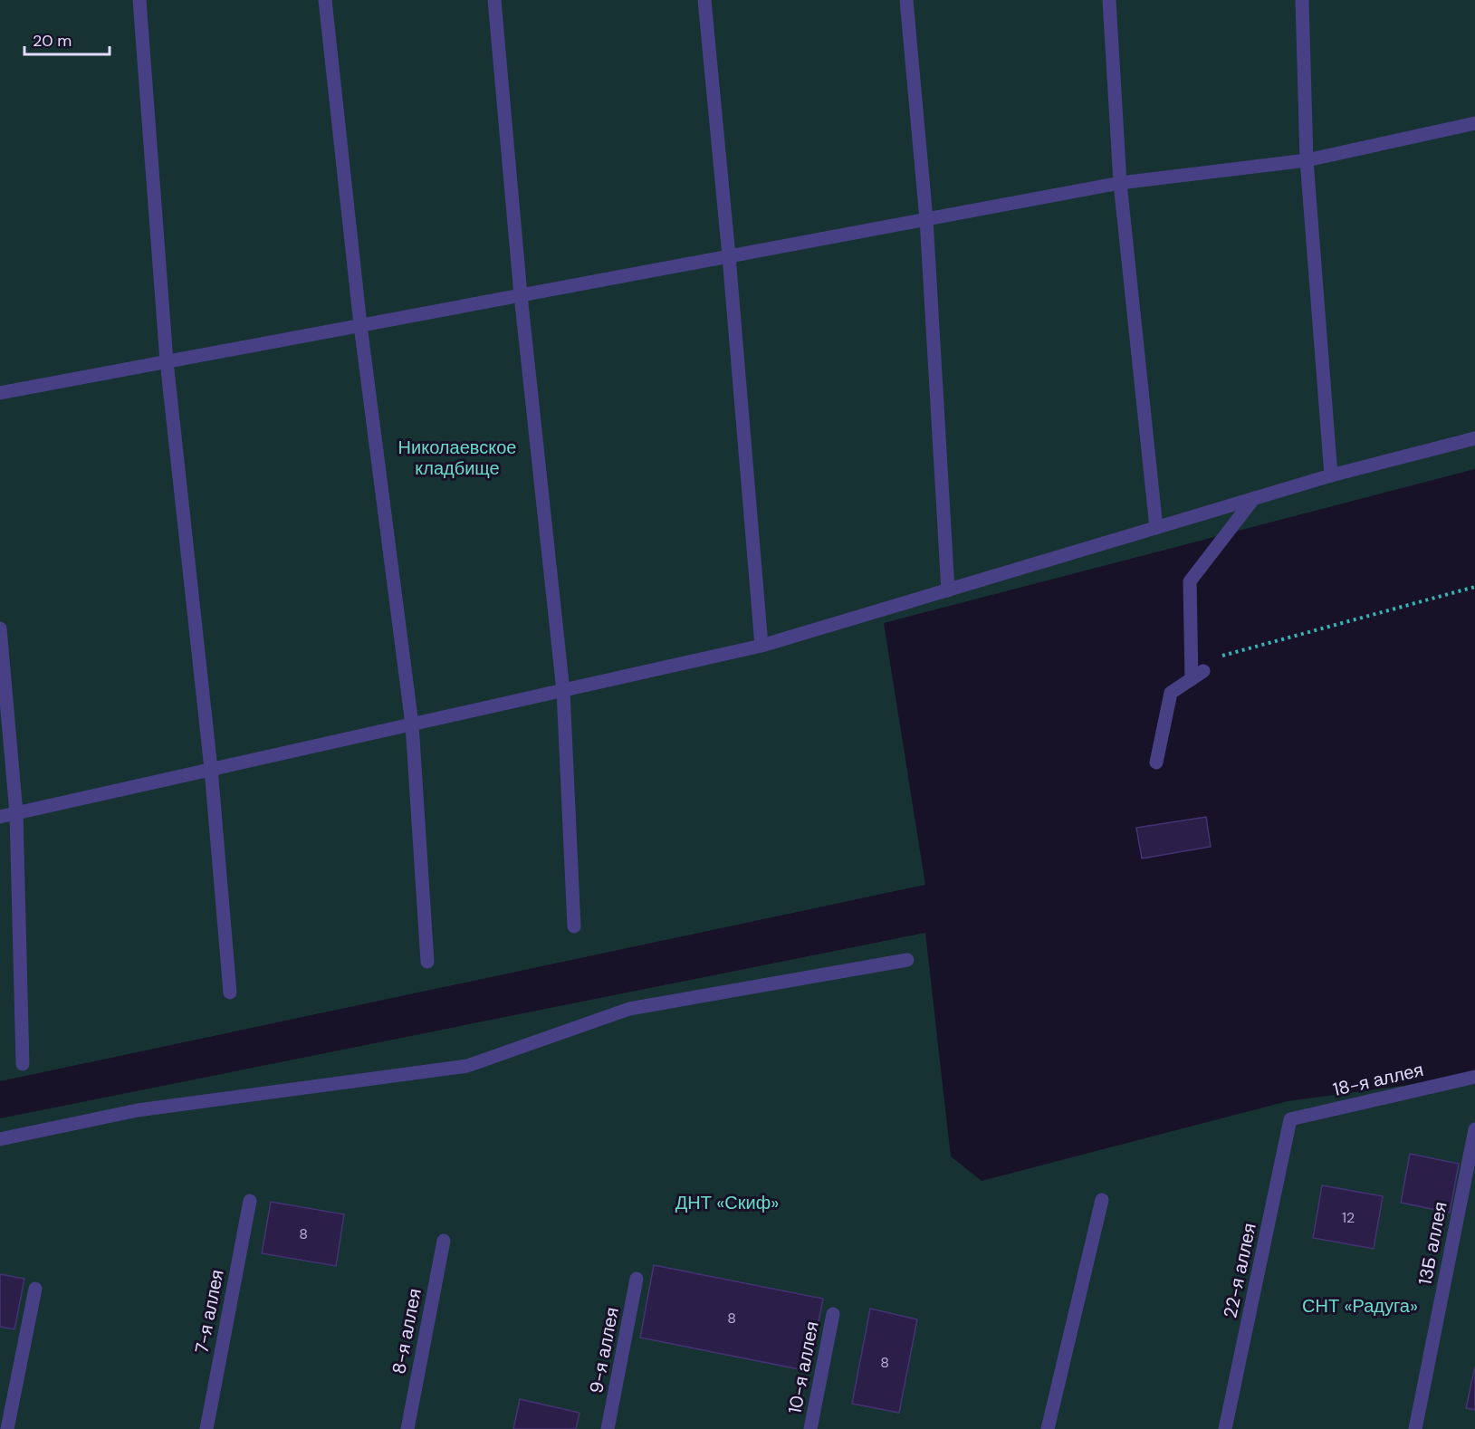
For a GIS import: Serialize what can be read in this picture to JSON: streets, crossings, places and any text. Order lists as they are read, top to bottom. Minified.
{"streets":{"lane":["18-я аллея","13Б аллея","22-я аллея","7-я аллея","8-я аллея","9-я аллея","10-я аллея"]},"crossings":[["18-я аллея","22-я аллея"]],"parks":["Николаевское кладбище","ДНТ «Скиф»","СНТ «Радуга»"],"house_numbers":["12","8","8","8"],"scale_bar":"20 m"}
